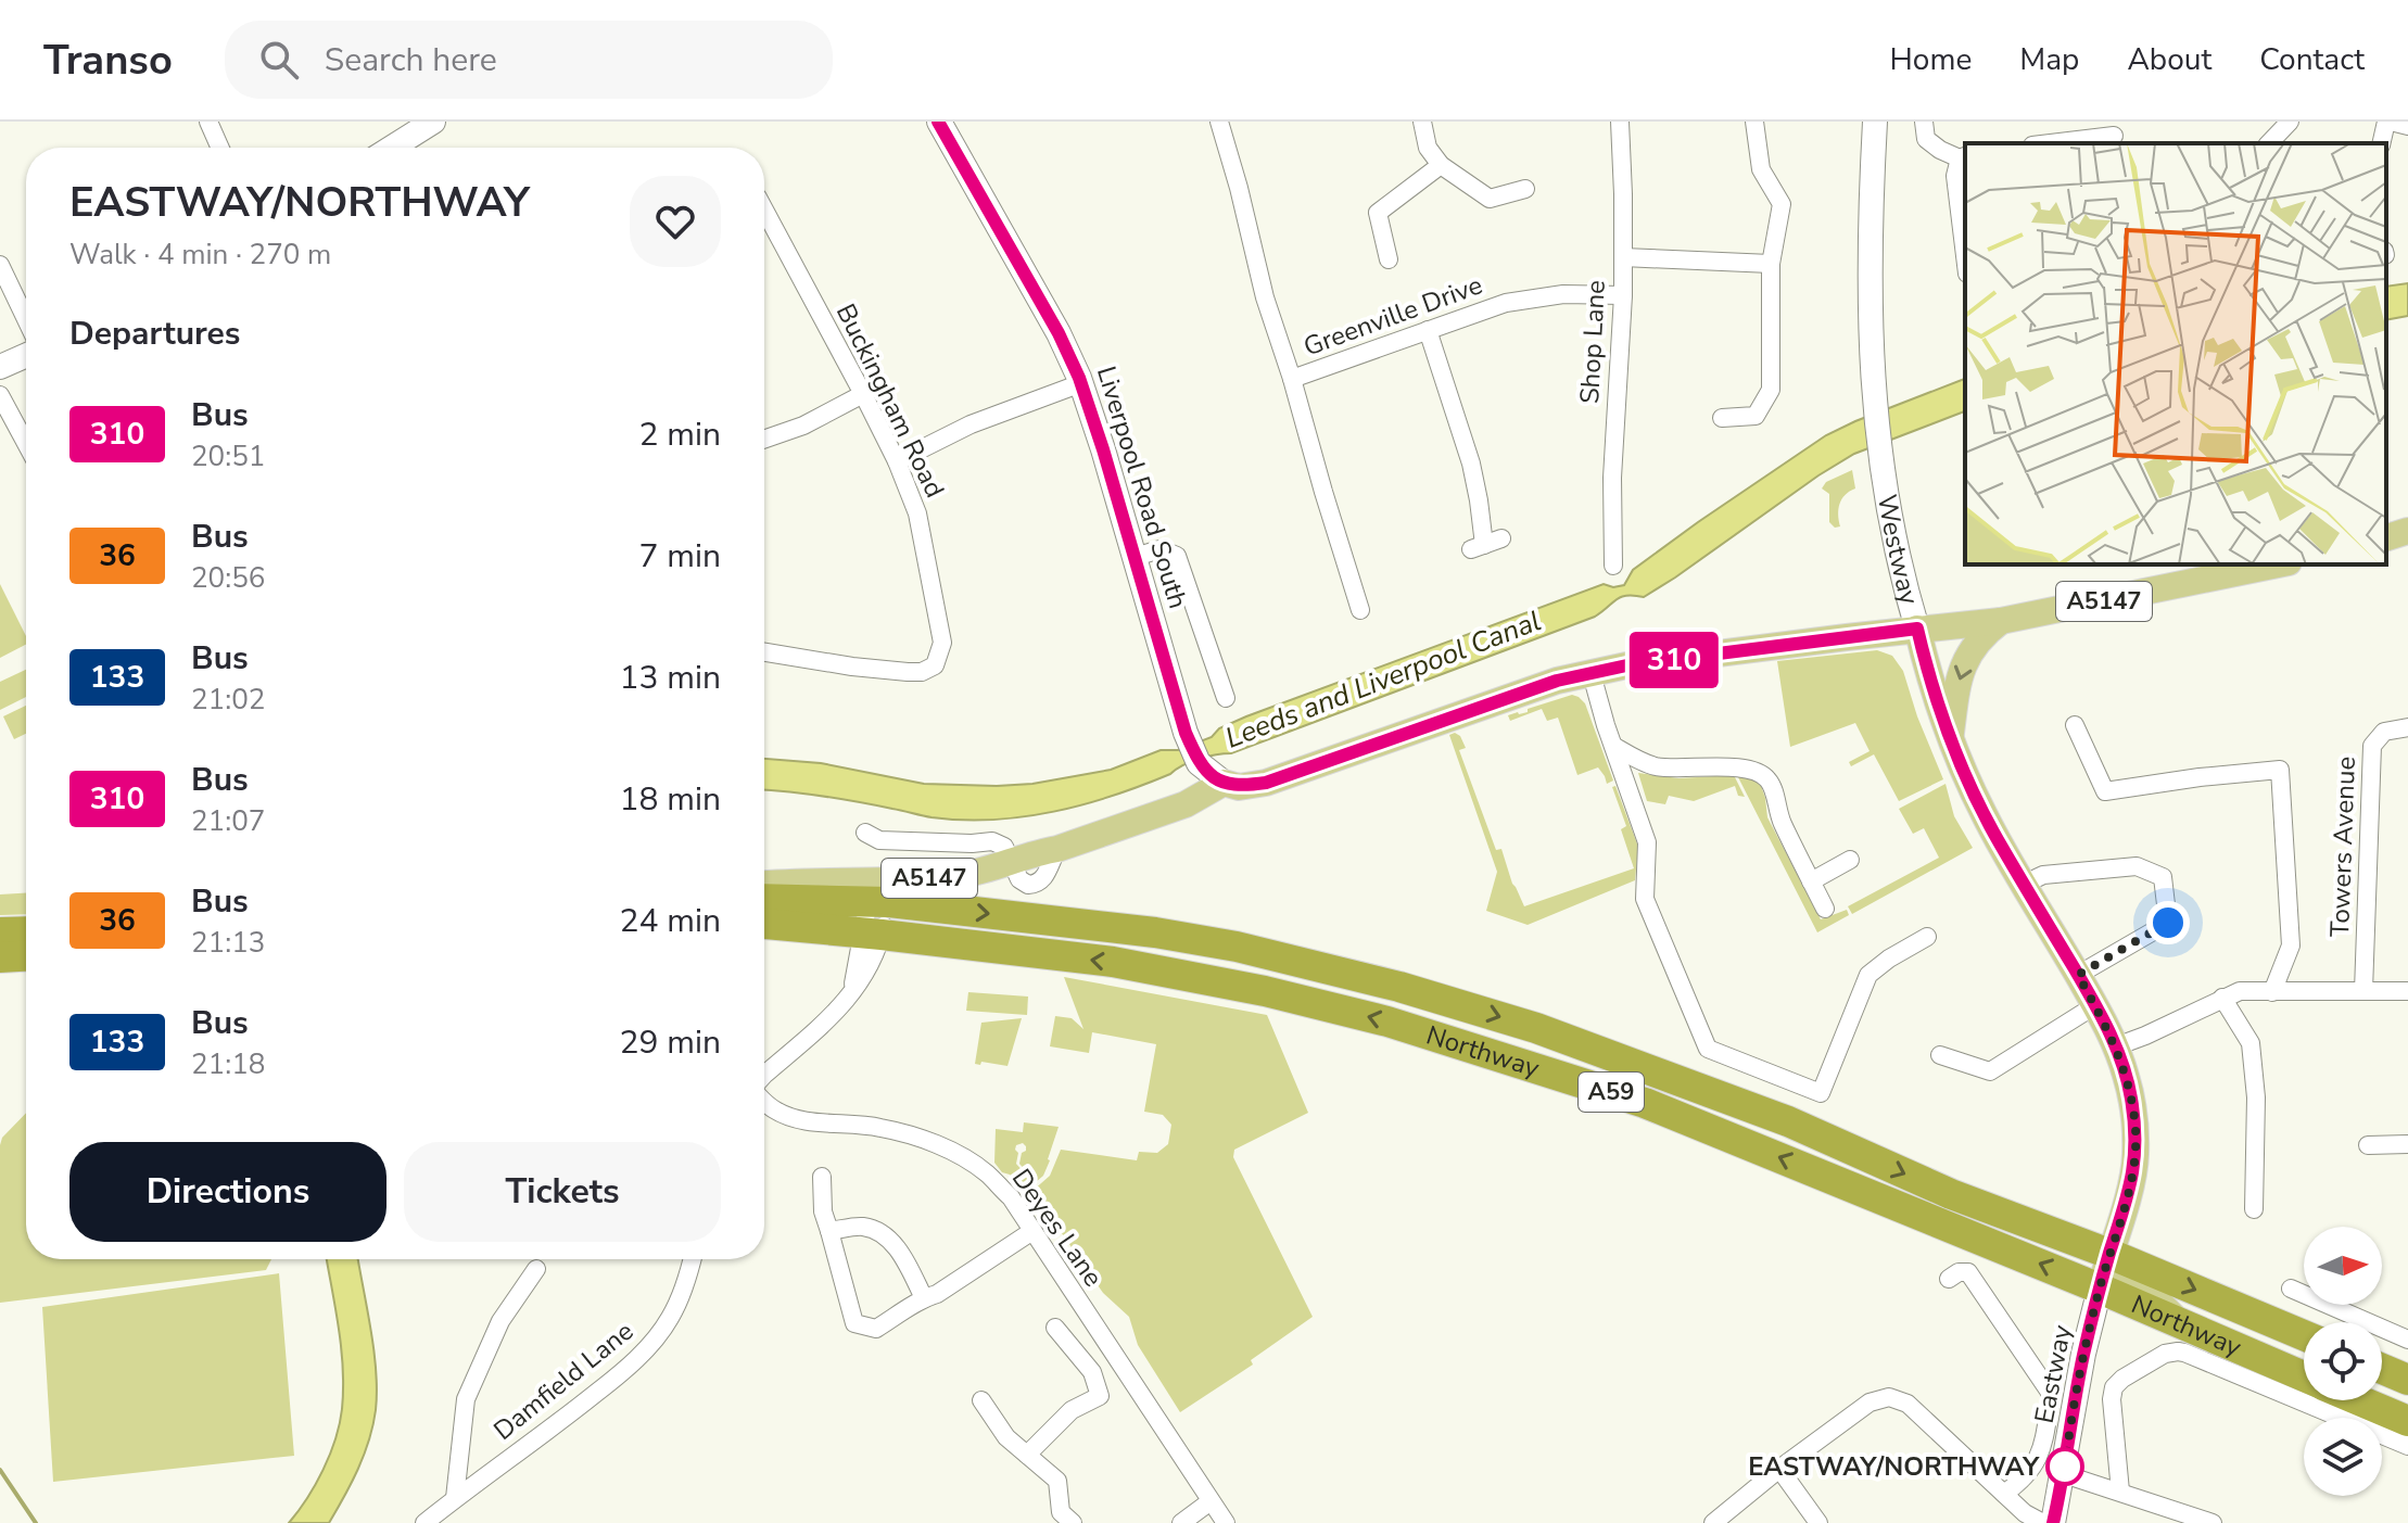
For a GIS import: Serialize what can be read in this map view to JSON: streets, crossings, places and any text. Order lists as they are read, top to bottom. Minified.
{"streets":{"highway":["Northway","A59"],"main road":["Liverpool Road South","Westway","A5147","Eastway"],"street":["Greenville Drive","Shop Lane","Buckingham Road","Towers Avenue","Deyes Lane","Damfield Lane"]},"crossings":[["Greenville Drive","Shop Lane"],["Liverpool Road South","A5147"],["Westway","A5147"],["Westway","Northway"],["Westway","Eastway"],["Northway","Eastway"]],"water":["Leeds and Liverpool Canal"],"places":["EASTWAY/NORTHWAY"],"lines":["bus line 310"],"north":"right","page":{"header":"Transo","search":"Search here","nav":["Home","Map","About","Contact"],"on_map":"310","heading":[["EASTWAY/NORTHWAY","Walk · 4 min · 270 m"],"Departures"],"list":[{"mark":"310","name":"Bus","note":"20:51","value":"2 min"},{"mark":"36","name":"Bus","note":"20:56","value":"7 min"},{"mark":"133","name":"Bus","note":"21:02","value":"13 min"},{"mark":"310","name":"Bus","note":"21:07","value":"18 min"},{"mark":"36","name":"Bus","note":"21:13","value":"24 min"},{"mark":"133","name":"Bus","note":"21:18","value":"29 min"}],"buttons":["Directions","Tickets"]}}
